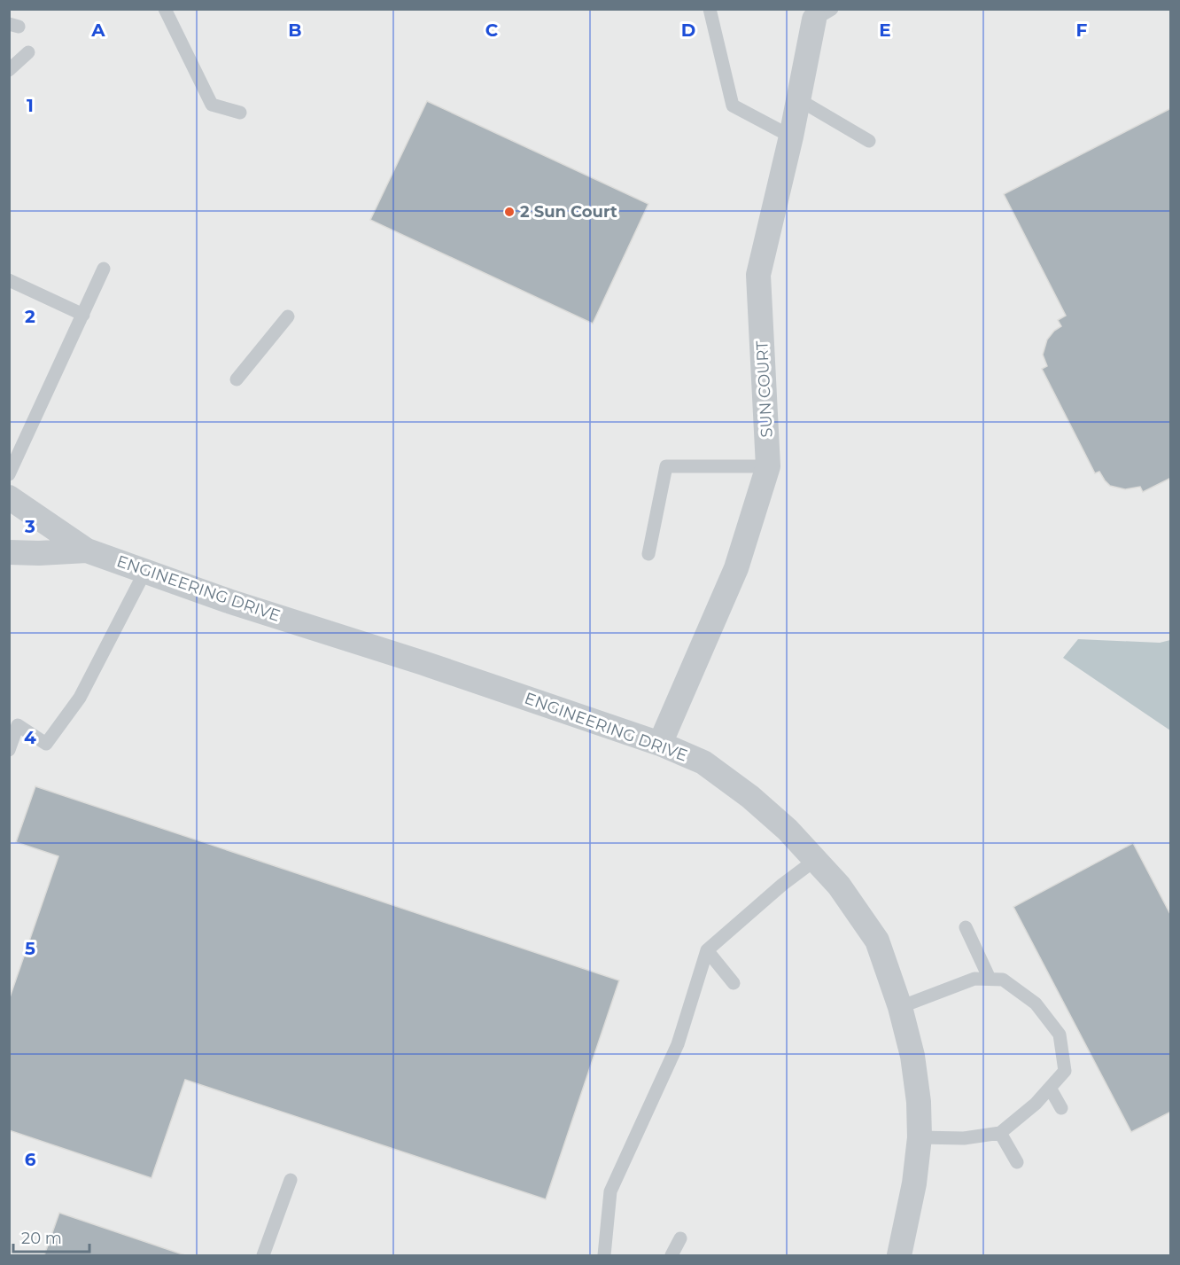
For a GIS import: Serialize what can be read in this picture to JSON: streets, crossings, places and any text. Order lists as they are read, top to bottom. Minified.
{"streets":{"street":["SUN COURT","ENGINEERING DRIVE"]},"crossings":[["SUN COURT","ENGINEERING DRIVE"]],"places":["2 Sun Court"],"scale_bar":"20 m","grid":{"columns":["A","B","C","D","E","F"],"rows":["1","2","3","4","5","6"]}}
